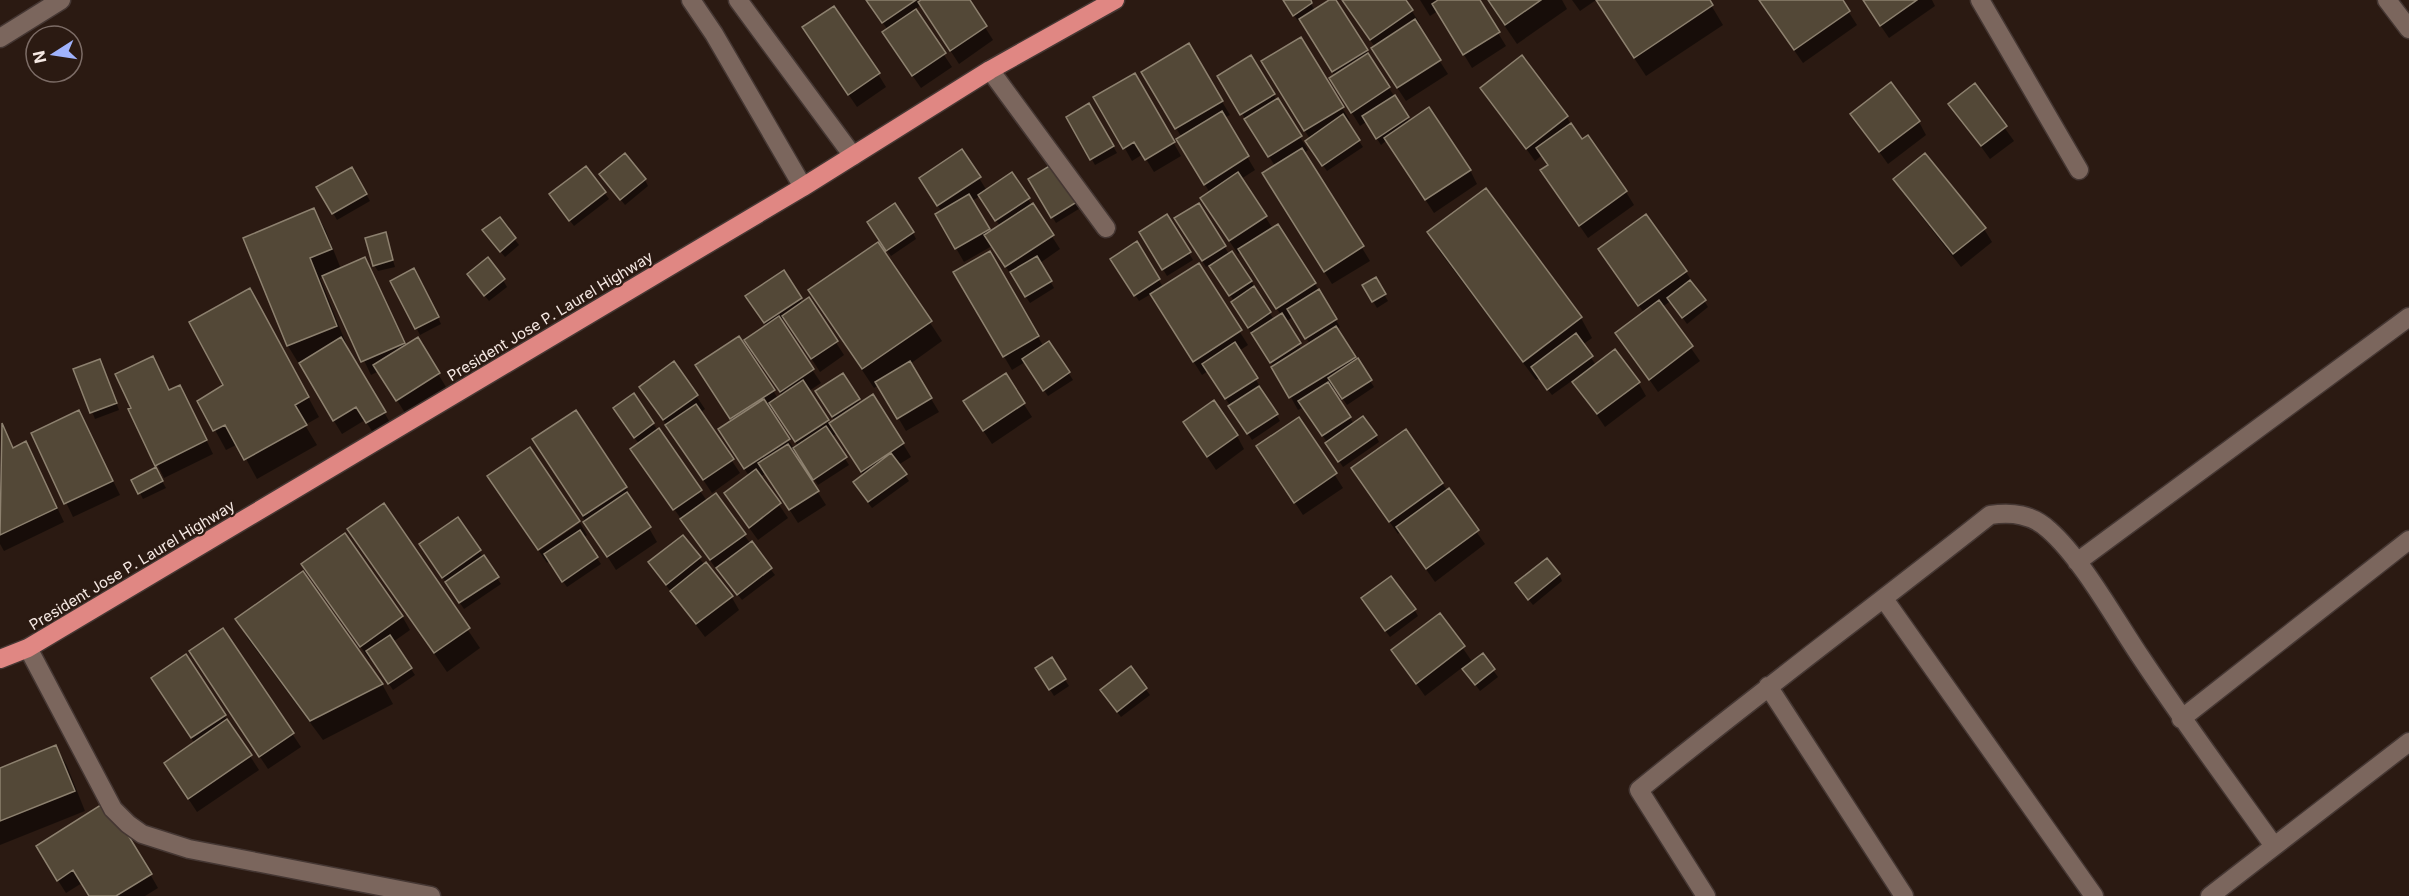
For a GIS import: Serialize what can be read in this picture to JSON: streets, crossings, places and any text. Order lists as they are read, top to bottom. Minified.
{"streets":{"highway":["President Jose P. Laurel Highway"]},"north":"left"}
